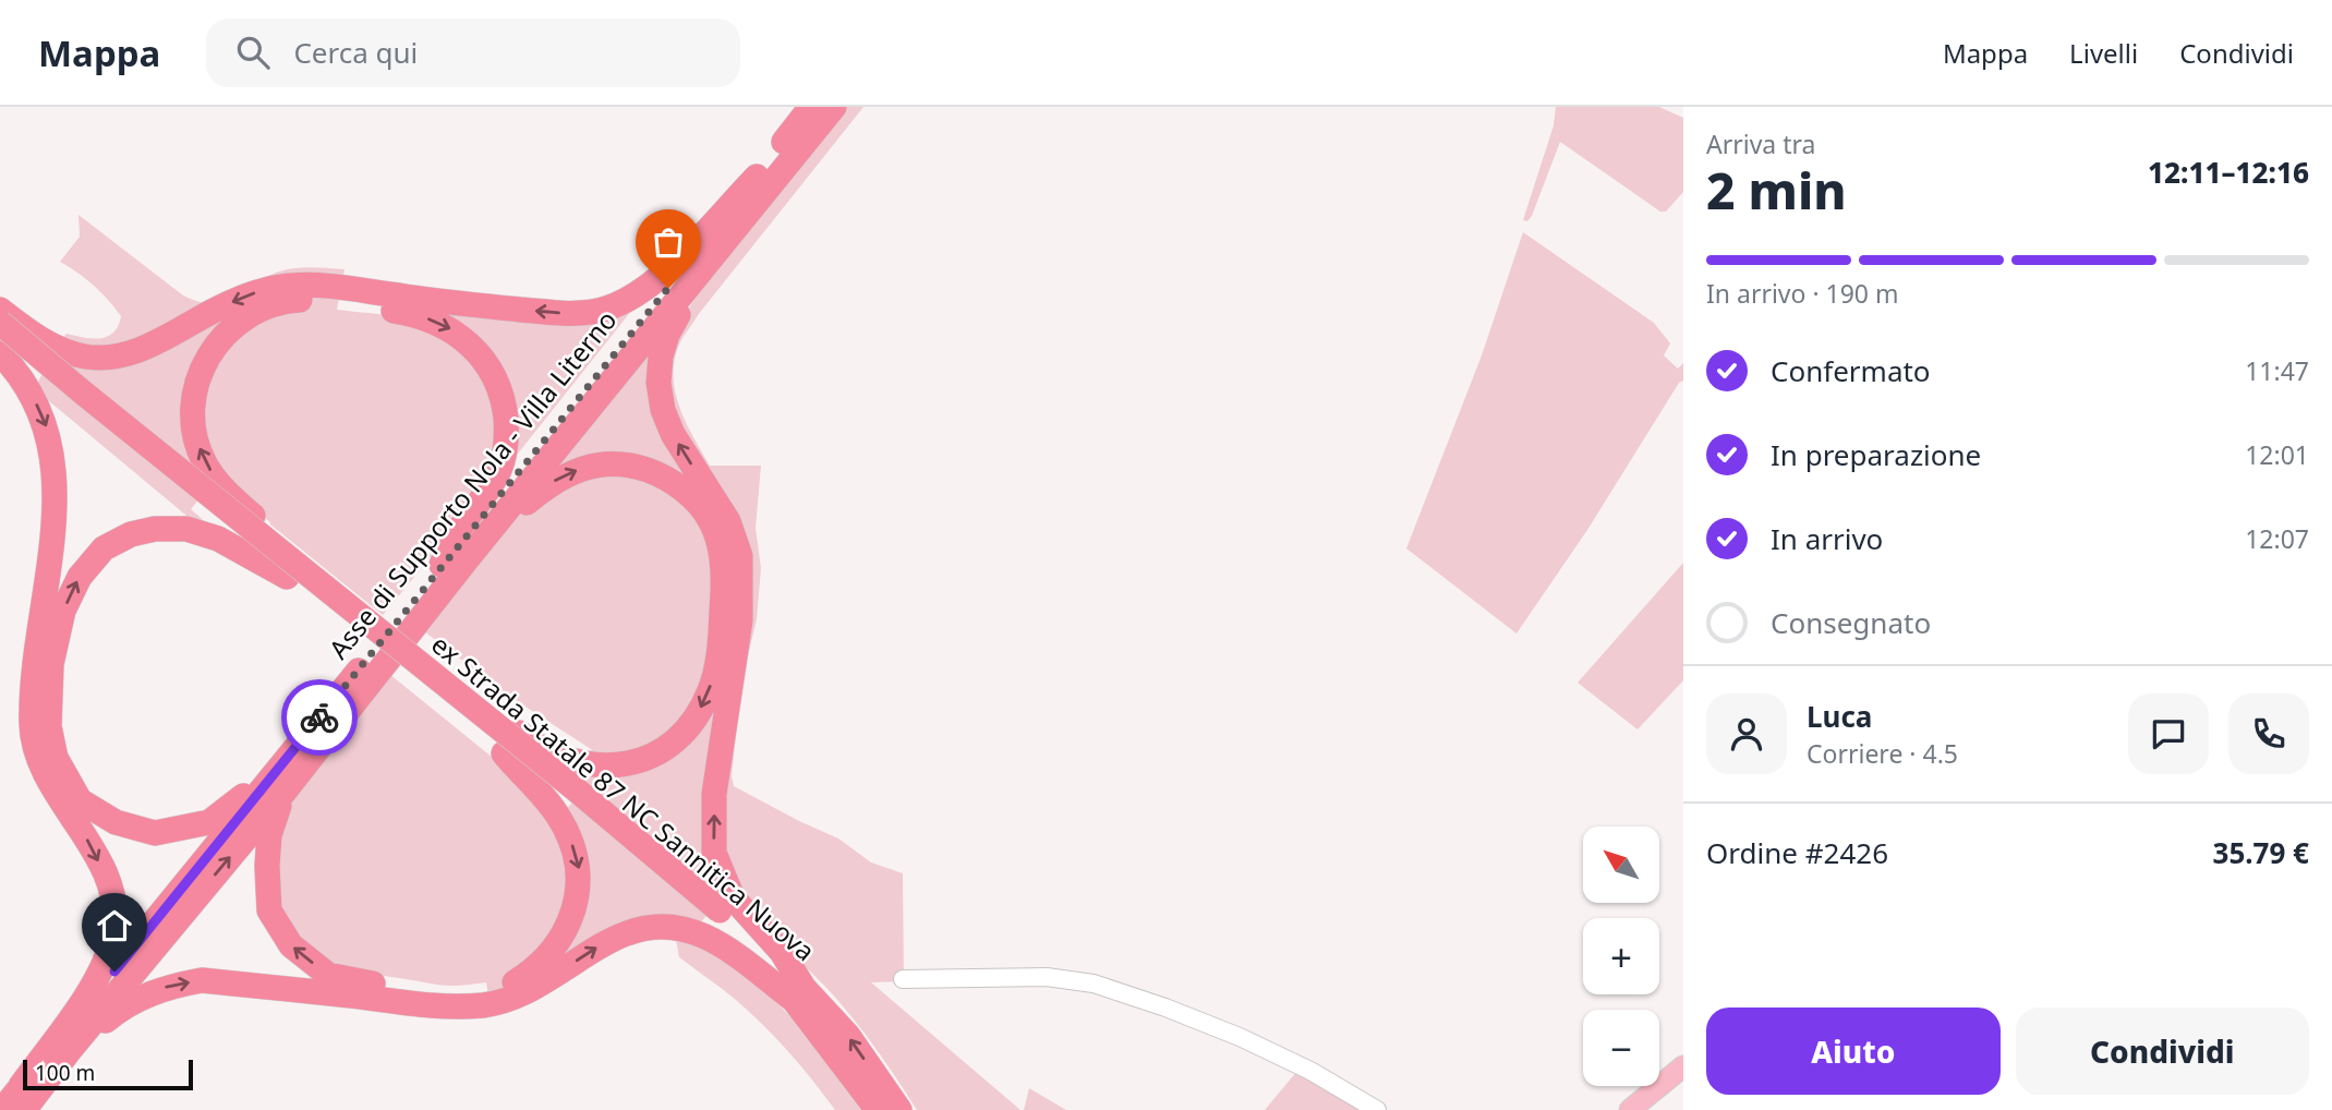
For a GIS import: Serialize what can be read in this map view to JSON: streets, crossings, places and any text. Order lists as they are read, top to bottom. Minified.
{"streets":{"highway":["Asse di Supporto Nola - Villa Literno","ex Strada Statale 87 NC Sannitica Nuova"]},"scale_bar":"100 m","north":"top left","page":{"header":"Mappa","search":"Cerca qui","nav":["Mappa","Livelli","Condividi"],"heading":["2 min","Arriva tra","12:11–12:16"],"panel":["Luca","Corriere · 4.5","Ordine #2426","35.79 €"],"bar":"In arrivo · 190 m","list":[["Confermato","11:47"],["In preparazione","12:01"],["In arrivo","12:07"],"Consegnato"],"map_buttons":["+","−"],"buttons":["Aiuto","Condividi"],"scale":"100 m"}}
